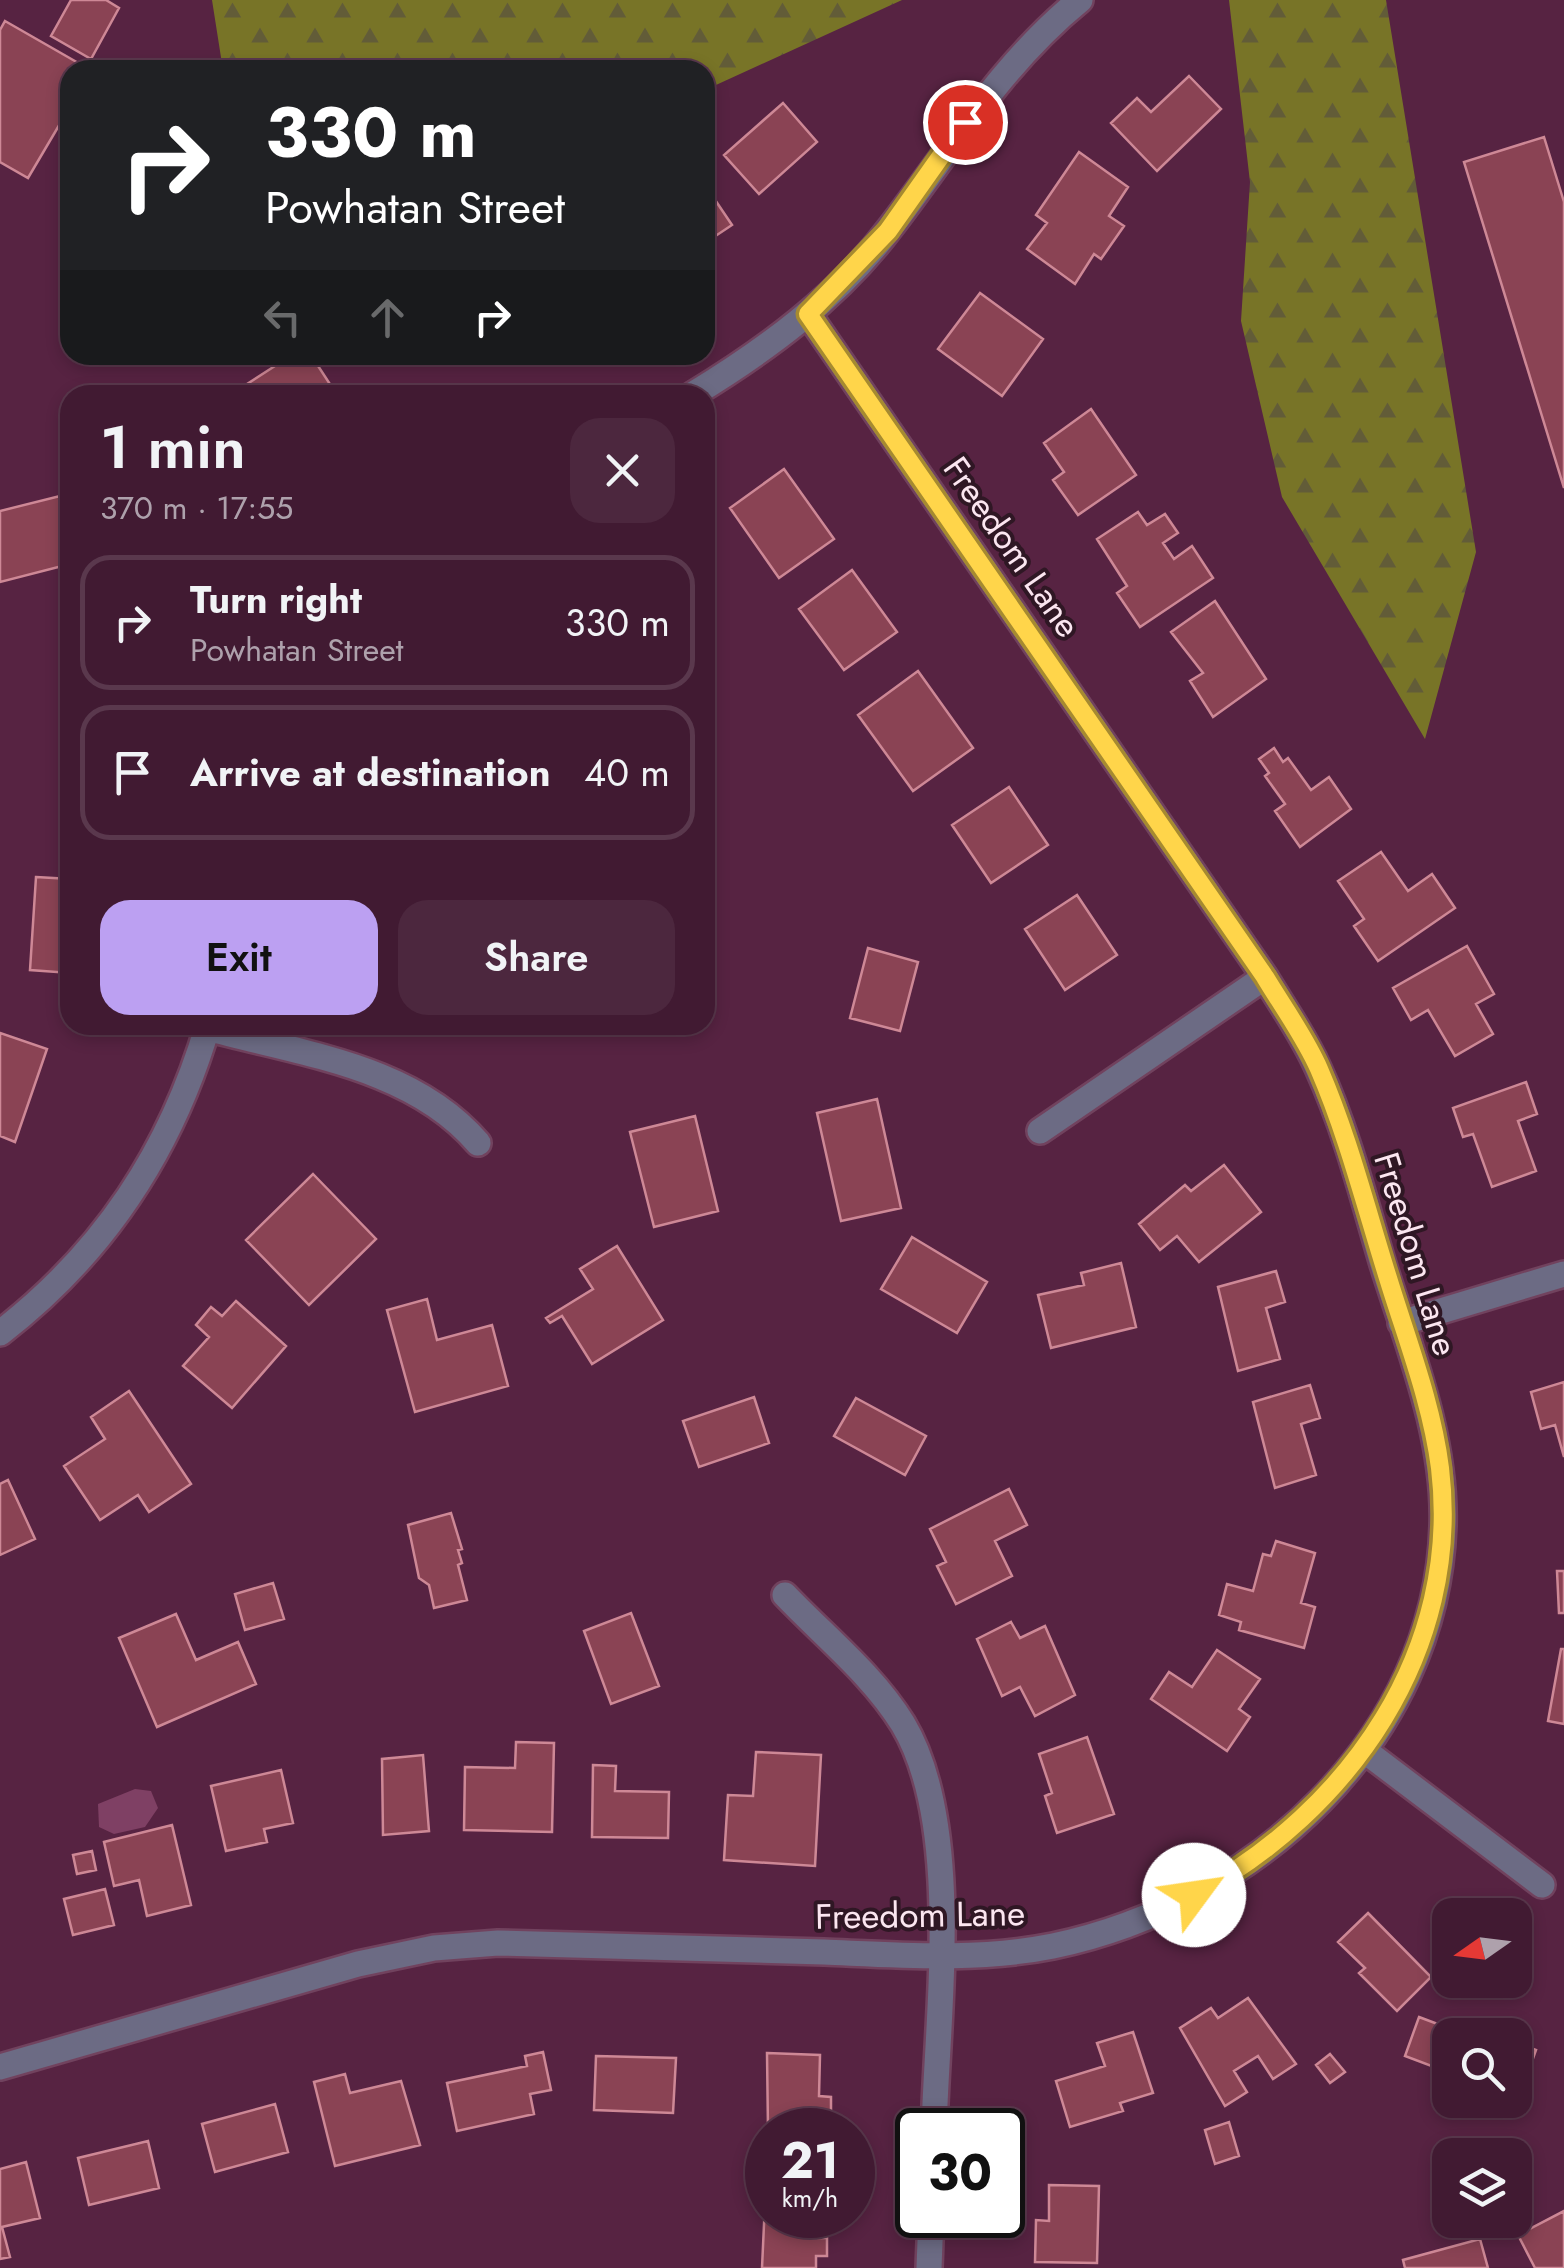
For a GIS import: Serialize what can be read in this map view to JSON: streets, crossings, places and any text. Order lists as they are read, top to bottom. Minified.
{"streets":{"street":["Freedom Lane"]},"north":"left","page":{"turn":["330 m","Powhatan Street"],"heading":["1 min","370 m · 17:55"],"list":[{"name":"Turn right","note":"Powhatan Street","value":"330 m"},{"name":"Arrive at destination","value":"40 m"}],"buttons":["Exit","Share"],"speed":"21 km/h","limit":"30"}}
